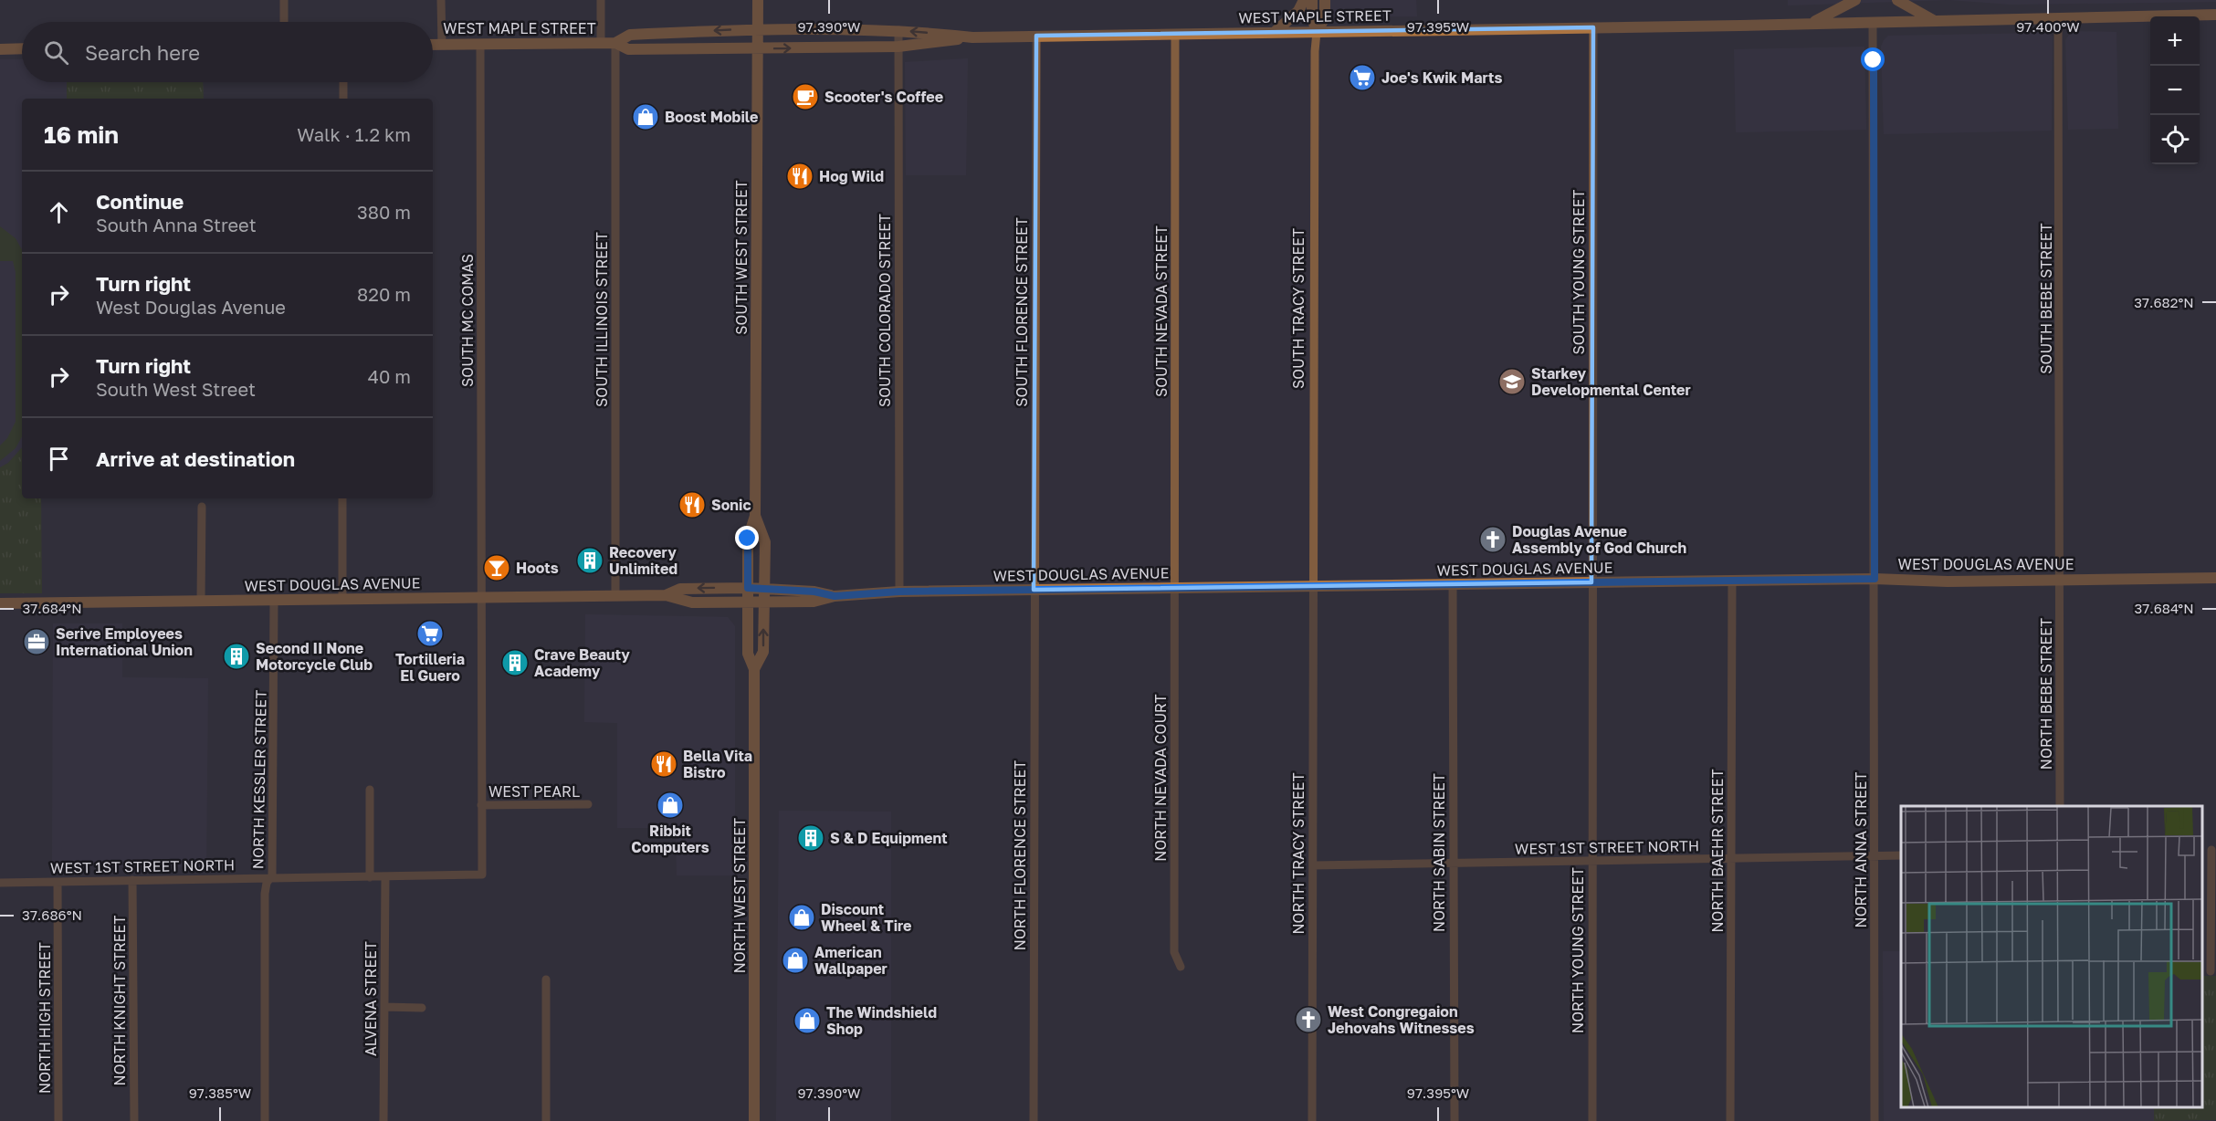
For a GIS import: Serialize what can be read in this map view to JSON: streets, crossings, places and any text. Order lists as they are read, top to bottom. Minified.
{"streets":{"main road":["WEST MAPLE STREET","SOUTH WEST STREET","SOUTH TRACY STREET","WEST DOUGLAS AVENUE","NORTH WEST STREET"],"street":["SOUTH YOUNG STREET","SOUTH BEBE STREET","SOUTH COLORADO STREET","SOUTH NEVADA STREET","SOUTH FLORENCE STREET","SOUTH ILLINOIS STREET","SOUTH MC COMAS","NORTH BEBE STREET","NORTH NEVADA COURT","NORTH KESSLER STREET","WEST PEARL","WEST 1ST STREET NORTH","NORTH ANNA STREET","NORTH BAEHR STREET","NORTH SABIN STREET","NORTH TRACY STREET","NORTH FLORENCE STREET","NORTH YOUNG STREET","ALVENA STREET","NORTH KNIGHT STREET","NORTH HIGH STREET"]},"crossings":[["WEST MAPLE STREET","SOUTH WEST STREET"],["WEST MAPLE STREET","SOUTH YOUNG STREET"],["WEST MAPLE STREET","SOUTH BEBE STREET"],["WEST MAPLE STREET","SOUTH TRACY STREET"],["WEST MAPLE STREET","SOUTH COLORADO STREET"],["WEST MAPLE STREET","SOUTH NEVADA STREET"],["WEST MAPLE STREET","SOUTH FLORENCE STREET"],["WEST MAPLE STREET","SOUTH ILLINOIS STREET"],["WEST MAPLE STREET","SOUTH MC COMAS"],["WEST MAPLE STREET","NORTH ANNA STREET"],["SOUTH WEST STREET","WEST DOUGLAS AVENUE"],["SOUTH WEST STREET","NORTH WEST STREET"],["SOUTH YOUNG STREET","WEST DOUGLAS AVENUE"],["SOUTH YOUNG STREET","NORTH YOUNG STREET"],["SOUTH BEBE STREET","WEST DOUGLAS AVENUE"],["SOUTH BEBE STREET","NORTH BEBE STREET"],["SOUTH TRACY STREET","WEST DOUGLAS AVENUE"],["SOUTH TRACY STREET","NORTH TRACY STREET"],["SOUTH COLORADO STREET","WEST DOUGLAS AVENUE"],["SOUTH NEVADA STREET","WEST DOUGLAS AVENUE"],["SOUTH NEVADA STREET","NORTH NEVADA COURT"],["SOUTH FLORENCE STREET","WEST DOUGLAS AVENUE"],["SOUTH FLORENCE STREET","NORTH FLORENCE STREET"],["SOUTH ILLINOIS STREET","WEST DOUGLAS AVENUE"],["SOUTH MC COMAS","WEST DOUGLAS AVENUE"],["SOUTH MC COMAS","WEST PEARL"],["SOUTH MC COMAS","WEST 1ST STREET NORTH"],["WEST DOUGLAS AVENUE","NORTH BEBE STREET"],["WEST DOUGLAS AVENUE","NORTH NEVADA COURT"],["WEST DOUGLAS AVENUE","NORTH KESSLER STREET"],["WEST DOUGLAS AVENUE","NORTH ANNA STREET"],["WEST DOUGLAS AVENUE","NORTH BAEHR STREET"],["WEST DOUGLAS AVENUE","NORTH SABIN STREET"],["WEST DOUGLAS AVENUE","NORTH TRACY STREET"],["WEST DOUGLAS AVENUE","NORTH FLORENCE STREET"],["WEST DOUGLAS AVENUE","NORTH WEST STREET"],["WEST DOUGLAS AVENUE","NORTH YOUNG STREET"],["NORTH KESSLER STREET","WEST 1ST STREET NORTH"],["WEST 1ST STREET NORTH","NORTH ANNA STREET"],["WEST 1ST STREET NORTH","NORTH BAEHR STREET"],["WEST 1ST STREET NORTH","NORTH SABIN STREET"],["WEST 1ST STREET NORTH","NORTH TRACY STREET"],["WEST 1ST STREET NORTH","NORTH YOUNG STREET"],["WEST 1ST STREET NORTH","ALVENA STREET"],["WEST 1ST STREET NORTH","NORTH KNIGHT STREET"],["WEST 1ST STREET NORTH","NORTH HIGH STREET"]],"places":{"supermarket":["Joe's Kwik Marts","Tortilleria El Guero"],"cafe":["Scooter's Coffee"],"shop":["Boost Mobile","Ribbit Computers","Discount Wheel & Tire","American Wallpaper","The Windshield Shop"],"restaurant":["Hog Wild","Sonic","Bella Vita Bistro"],"school or university":["Starkey Developmental Center"],"church":["Douglas Avenue Assembly of God Church","West Congregaion Jehovahs Witnesses"],"building":["Recovery Unlimited","Second II None Motorcycle Club","Crave Beauty Academy","S & D Equipment"],"bar":["Hoots"],"office":["Serive Employees International Union"]},"page":{"map_buttons":["+","−"],"search":"Search here","heading":["16 min","Walk · 1.2 km"],"list":[["Continue","South Anna Street","380 m"],["Turn right","West Douglas Avenue","820 m"],["Turn right","South West Street","40 m"],"Arrive at destination"]},"coordinates":["97.390°W","97.395°W","97.400°W","37.682°N","37.684°N","37.686°N","97.385°W"]}
